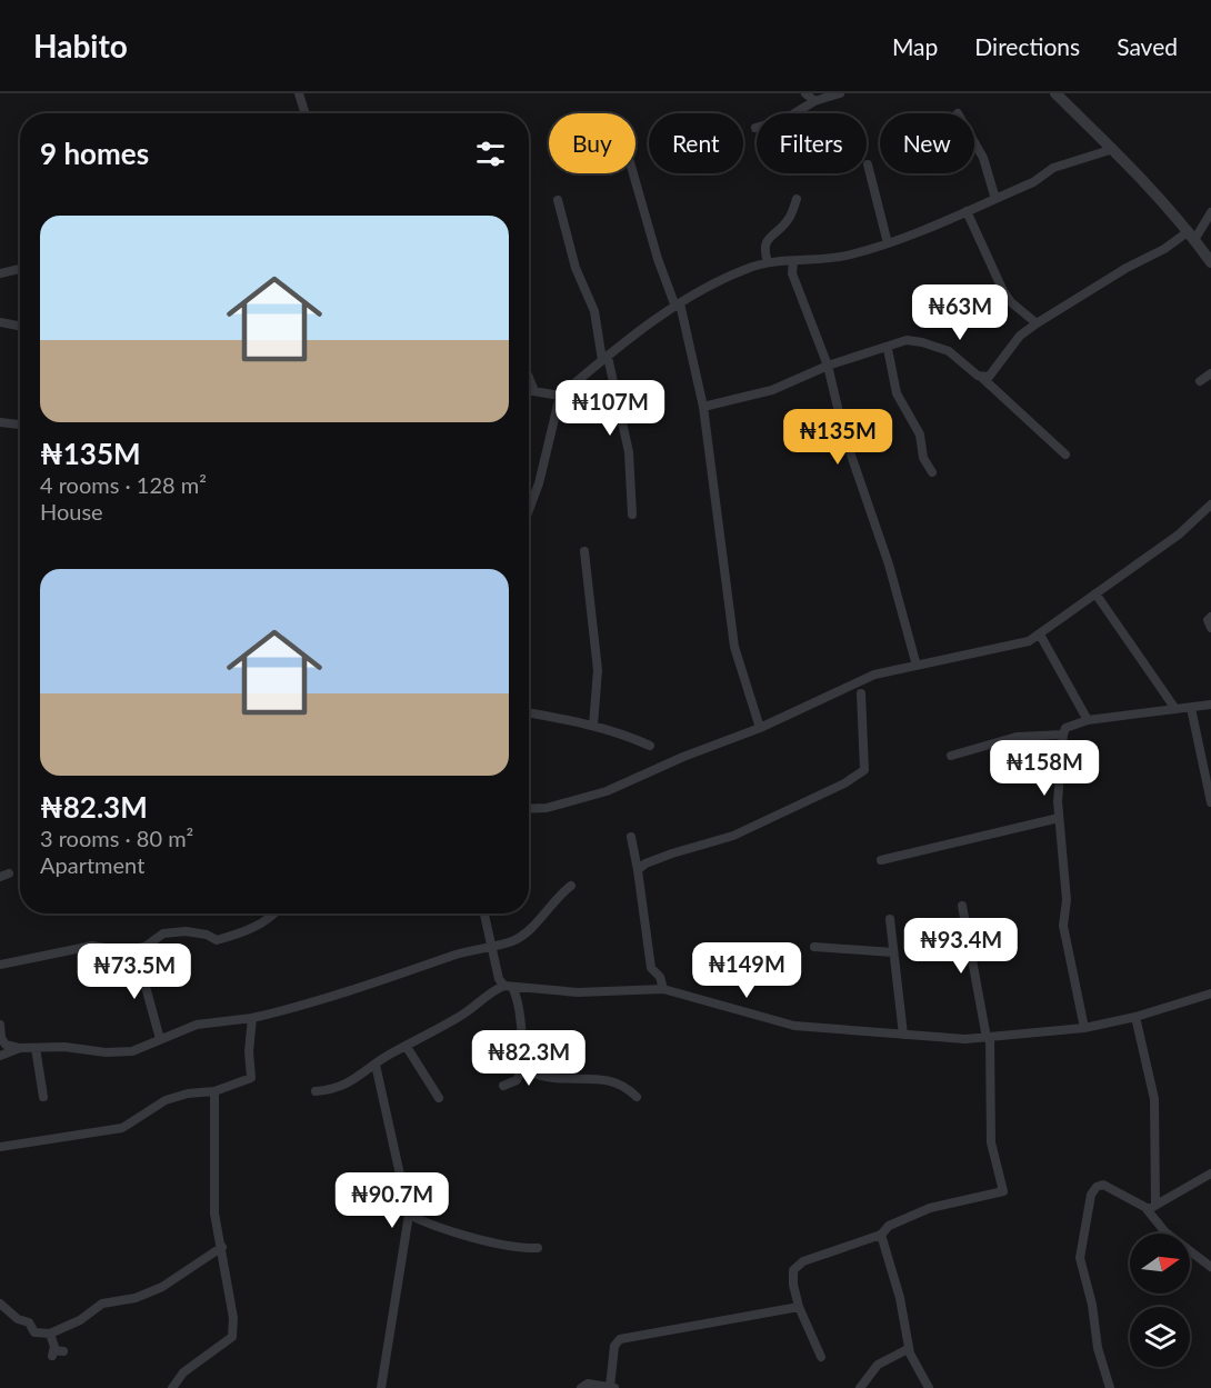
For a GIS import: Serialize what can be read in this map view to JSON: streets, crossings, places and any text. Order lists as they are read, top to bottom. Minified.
{"north":"right","page":{"header":"Habito","nav":["Map","Directions","Saved"],"chip":["Buy","Rent","Filters","New"],"heading":"9 homes","list":[{"name":"₦135M","note":"4 rooms · 128 m² · House"},{"name":"₦82.3M","note":"3 rooms · 80 m² · Apartment"}],"price":["₦63M","₦107M","₦135M","₦158M","₦93.4M","₦149M","₦73.5M","₦82.3M","₦90.7M"]}}
